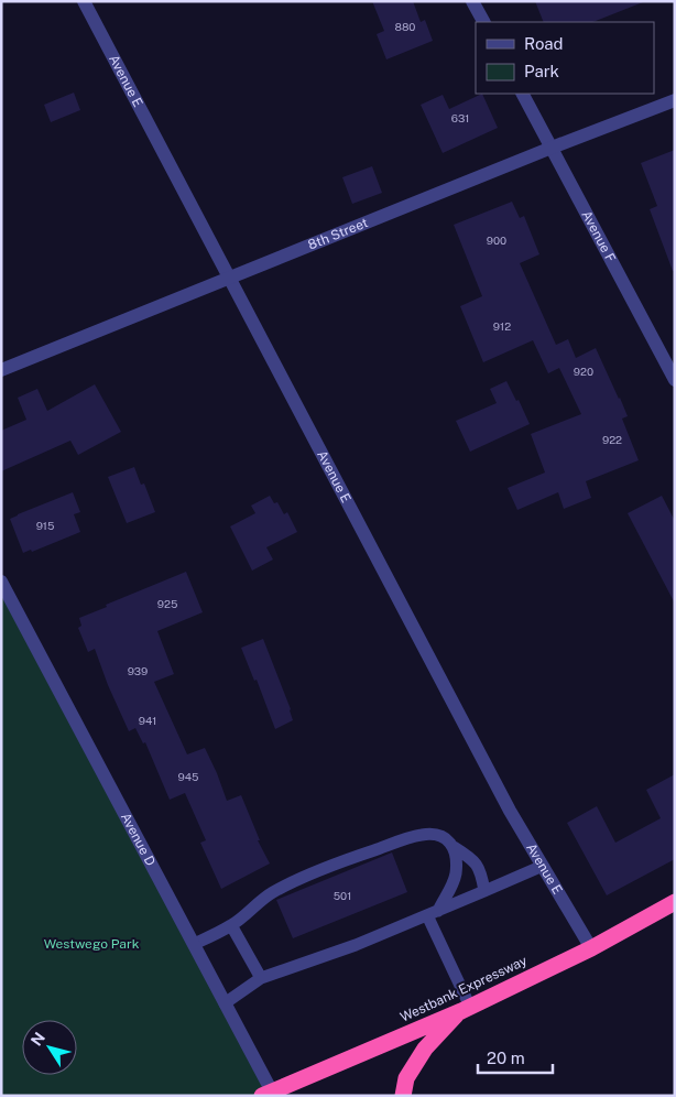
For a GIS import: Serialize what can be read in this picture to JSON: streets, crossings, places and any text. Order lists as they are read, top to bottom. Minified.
{"streets":{"highway":["Westbank Expressway"],"street":["Avenue E","8th Street","Avenue F","Avenue D"]},"crossings":[["Avenue E","8th Street"],["Avenue E","Westbank Expressway"],["8th Street","Avenue F"],["Avenue D","Westbank Expressway"]],"parks":["Westwego Park"],"house_numbers":["880","631","900","912","920","922","915","925","939","941","945","501"],"legend":["Road","Park"],"scale_bar":"20 m","north":"top left"}
